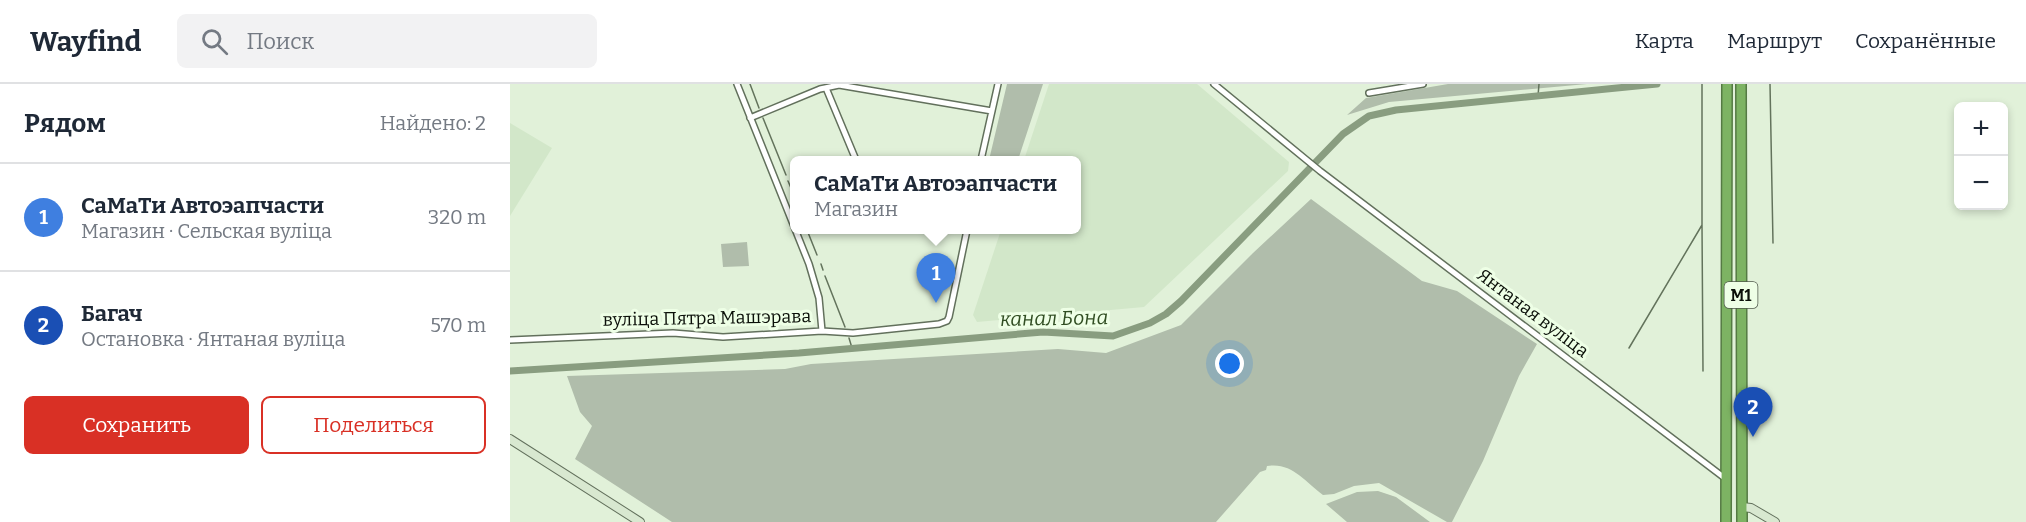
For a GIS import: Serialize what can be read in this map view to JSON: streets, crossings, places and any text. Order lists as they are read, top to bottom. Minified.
{"streets":{"highway":["М1"],"street":["Янтаная вуліца","вуліца Пятра Машэрава"]},"crossings":[["М1","Янтаная вуліца"]],"water":["канал Бона"],"page":{"header":"Wayfind","search":"Поиск","nav":["Карта","Маршрут","Сохранённые"],"heading":["Рядом","Найдено: 2"],"map_buttons":["+","−"],"popup":["СаМаТи Автоэапчасти","Магазин"],"list":[{"mark":"1","name":"СаМаТи Автоэапчасти","note":"Магазин · Сельская вуліца","value":"320 m"},{"mark":"2","name":"Багач","note":"Остановка · Янтаная вуліца","value":"570 m"}],"pins":["1","2"],"buttons":["Сохранить","Поделиться"]}}
